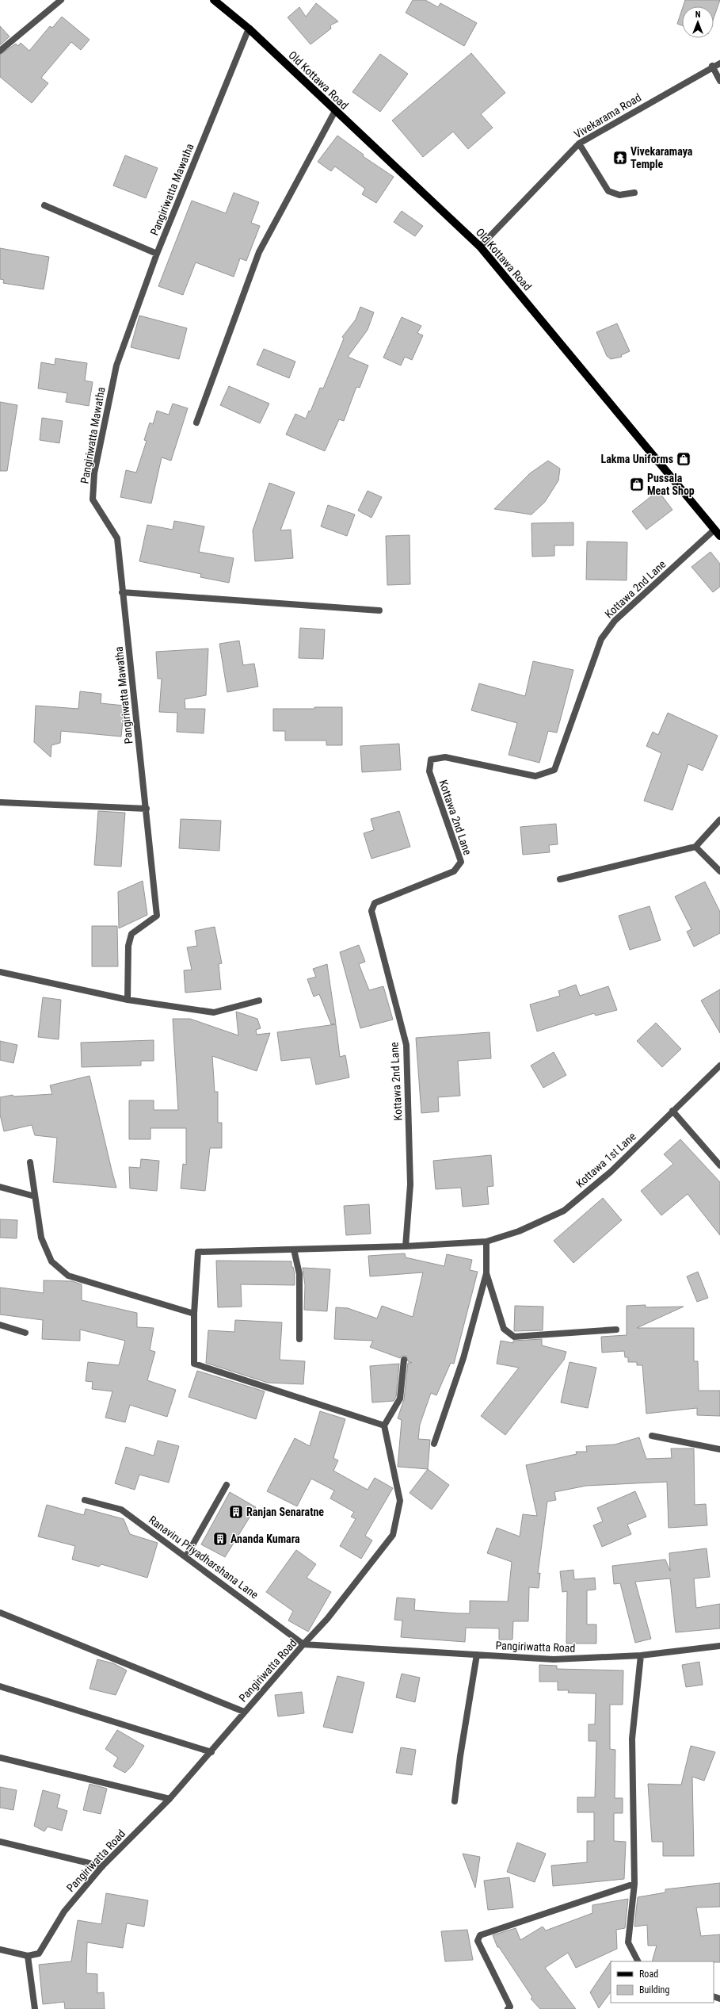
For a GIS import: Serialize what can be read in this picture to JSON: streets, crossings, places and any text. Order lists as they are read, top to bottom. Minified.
{"streets":{"main road":["Old Kottawa Road"],"street":["Vivekarama Road","Pangiriwatta Mawatha","Kottawa 2nd Lane","Kottawa 1st Lane","Ranaviru Priyadharshana Lane","Pangiriwatta Road"]},"crossings":[["Old Kottawa Road","Vivekarama Road"],["Old Kottawa Road","Pangiriwatta Mawatha"],["Old Kottawa Road","Kottawa 2nd Lane"],["Kottawa 2nd Lane","Kottawa 1st Lane"],["Ranaviru Priyadharshana Lane","Pangiriwatta Road"]],"places":{"temple":["Vivekaramaya Temple"],"shop":["Lakma Uniforms","Pussala Meat Shop"],"building":["Ranjan Senaratne","Ananda Kumara"]},"legend":["Road","Building"],"north":"top"}
